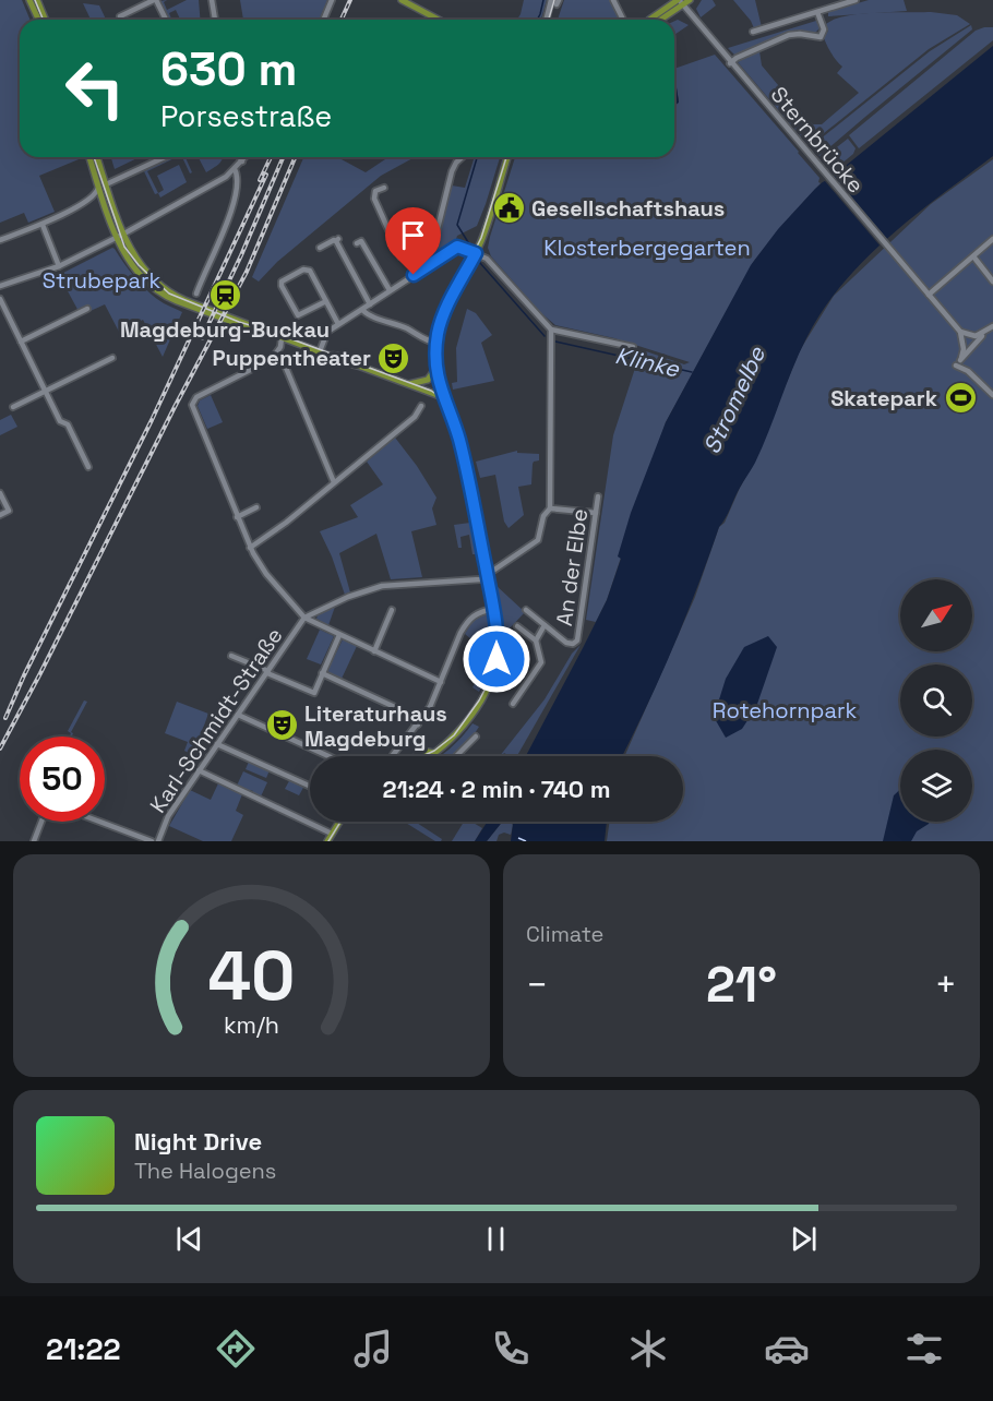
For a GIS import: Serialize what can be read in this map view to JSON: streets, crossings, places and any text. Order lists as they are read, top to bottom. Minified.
{"streets":{"street":["Sternbrücke","An der Elbe","Karl-Schmidt-Straße"]},"water":["Klinke","Stromelbe"],"parks":["Klosterbergegarten","Strubepark","Rotehornpark"],"places":{"public building":["Gesellschaftshaus"],"station":["Magdeburg-Buckau"],"theatre":["Puppentheater","Literaturhaus Magdeburg"],"sports":["Skatepark"]},"north":"top right","page":{"turn":["630 m","Porsestraße"],"limit":"50","trip":"21:24 · 2 min · 740 m","tile":"Climate","heat":["−","21°","+"],"song":["Night Drive","The Halogens"],"tabs":"21:22","gauge":["40","km/h"]}}
